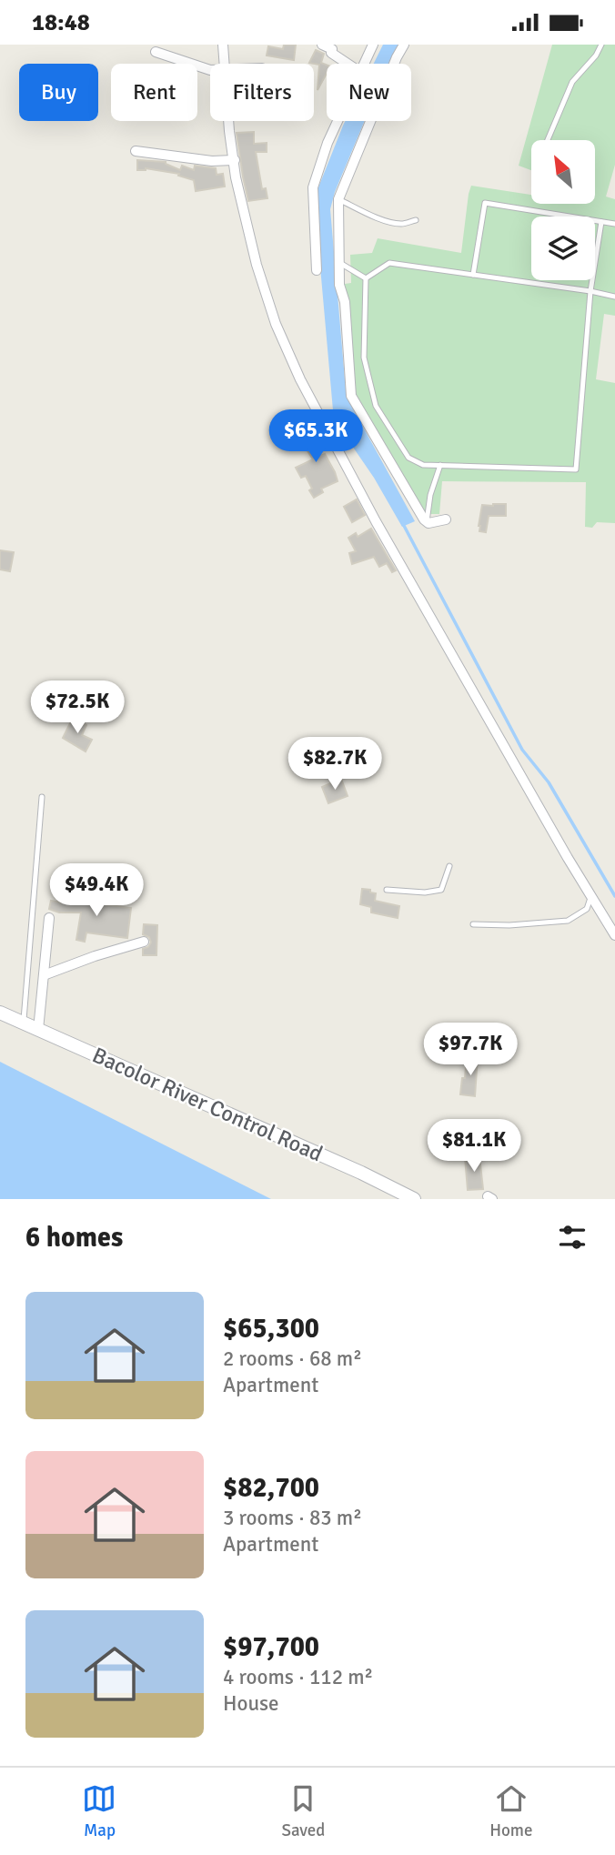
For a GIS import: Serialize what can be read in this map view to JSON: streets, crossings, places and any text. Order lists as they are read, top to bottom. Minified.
{"streets":{"street":["Bacolor River Control Road"]},"north":"top left","page":{"status":"18:48","chip":["Buy","Rent","Filters","New"],"price":["$65.3K","$72.5K","$82.7K","$49.4K","$97.7K","$81.1K"],"heading":"6 homes","list":[{"name":"$65,300","note":"2 rooms · 68 m² · Apartment"},{"name":"$82,700","note":"3 rooms · 83 m² · Apartment"},{"name":"$97,700","note":"4 rooms · 112 m² · House"}],"tabs":["Map","Saved","Home"]}}
